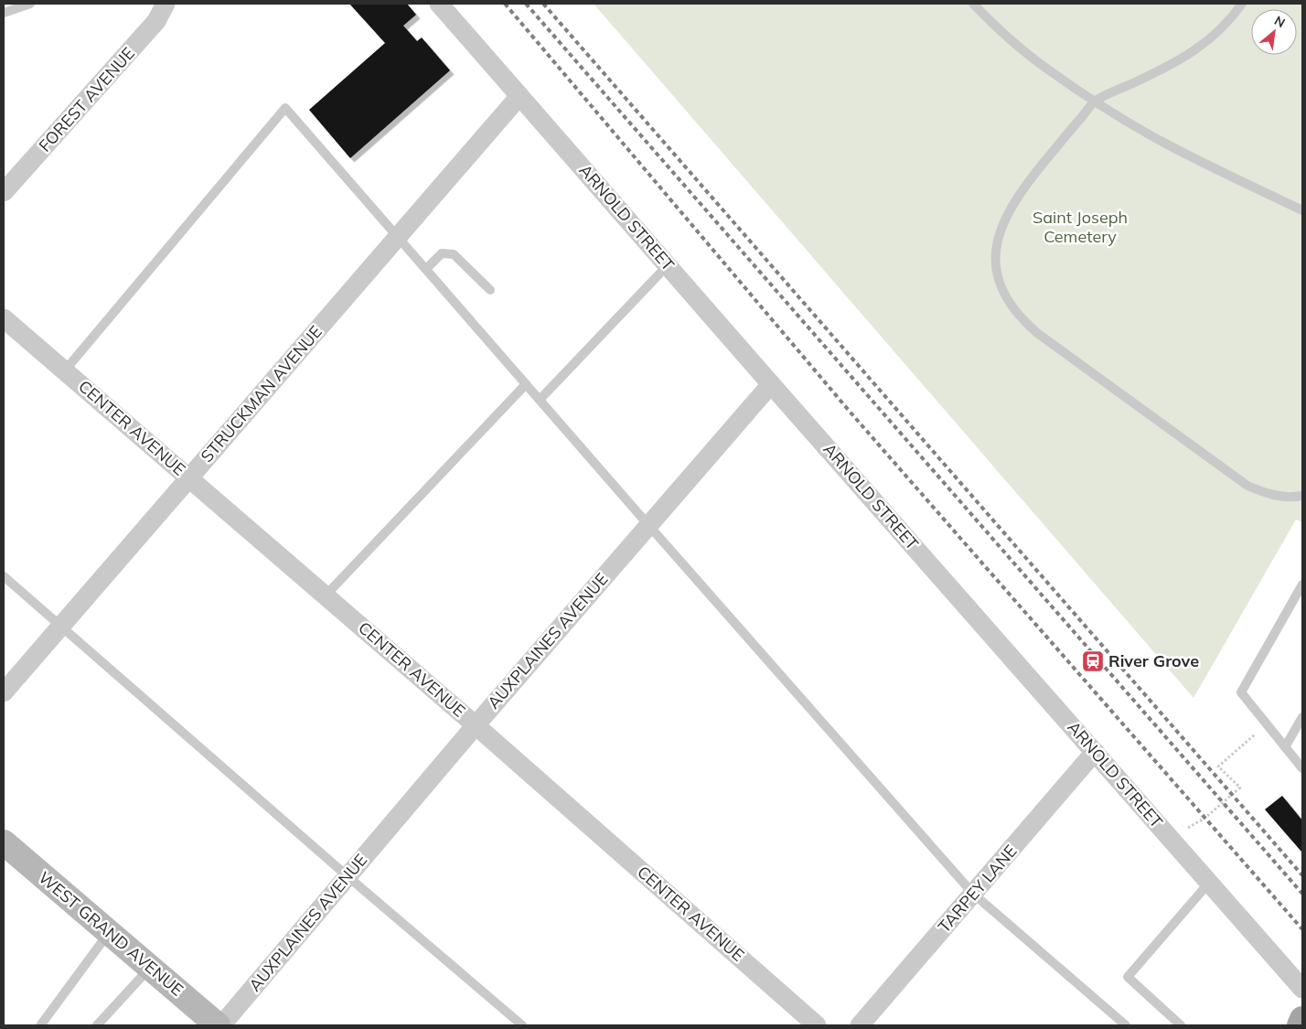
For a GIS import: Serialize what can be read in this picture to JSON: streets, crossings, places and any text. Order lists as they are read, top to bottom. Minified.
{"streets":{"main road":["WEST GRAND AVENUE"],"street":["FOREST AVENUE","ARNOLD STREET","STRUCKMAN AVENUE","CENTER AVENUE","AUXPLAINES AVENUE","TARPEY LANE"]},"crossings":[["ARNOLD STREET","STRUCKMAN AVENUE"],["ARNOLD STREET","AUXPLAINES AVENUE"],["ARNOLD STREET","TARPEY LANE"],["STRUCKMAN AVENUE","CENTER AVENUE"],["CENTER AVENUE","AUXPLAINES AVENUE"]],"parks":["Saint Joseph Cemetery"],"places":{"station":["River Grove"]},"north":"top right"}
